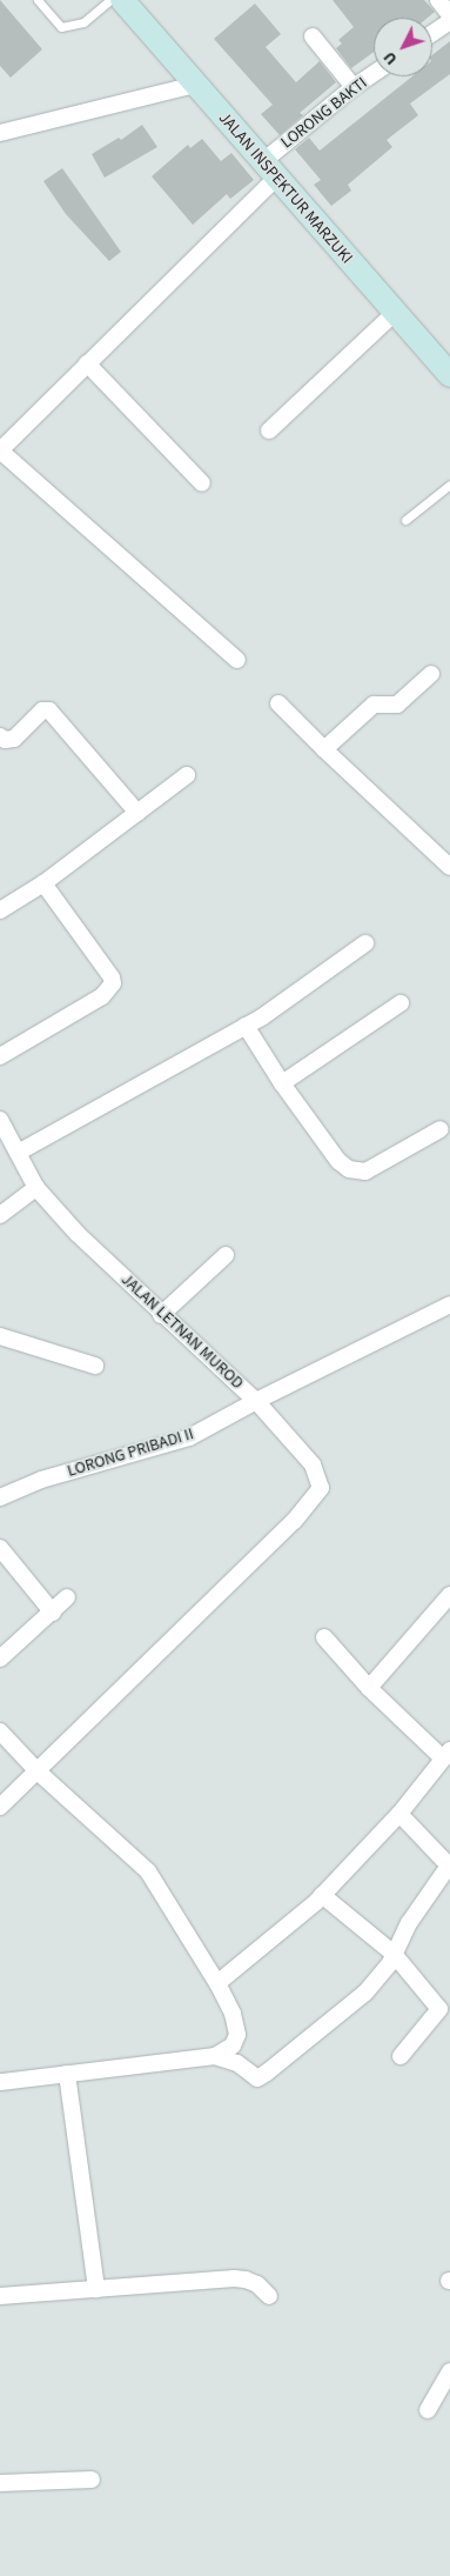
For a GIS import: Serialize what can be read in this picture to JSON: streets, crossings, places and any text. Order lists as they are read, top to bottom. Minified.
{"streets":{"street":["LORONG BAKTI","JALAN INSPEKTUR MARZUKI","JALAN LETNAN MUROD","LORONG PRIBADI II"]},"crossings":[["LORONG BAKTI","JALAN INSPEKTUR MARZUKI"],["JALAN LETNAN MUROD","LORONG PRIBADI II"]],"north":"bottom left"}
